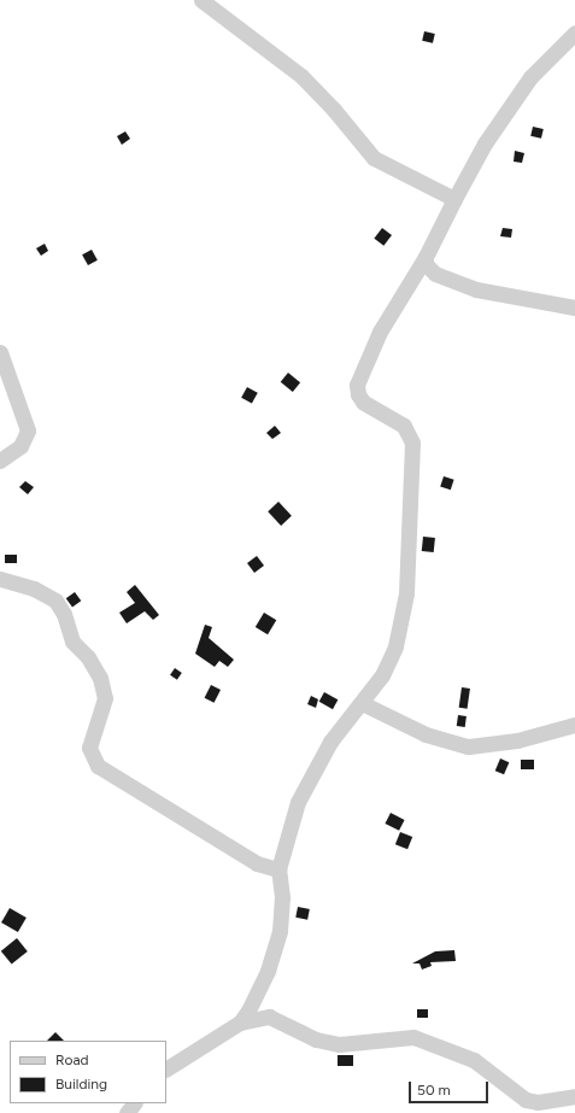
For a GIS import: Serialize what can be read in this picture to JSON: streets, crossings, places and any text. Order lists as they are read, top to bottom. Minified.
{"legend":["Road","Building"],"scale_bar":"50 m"}
